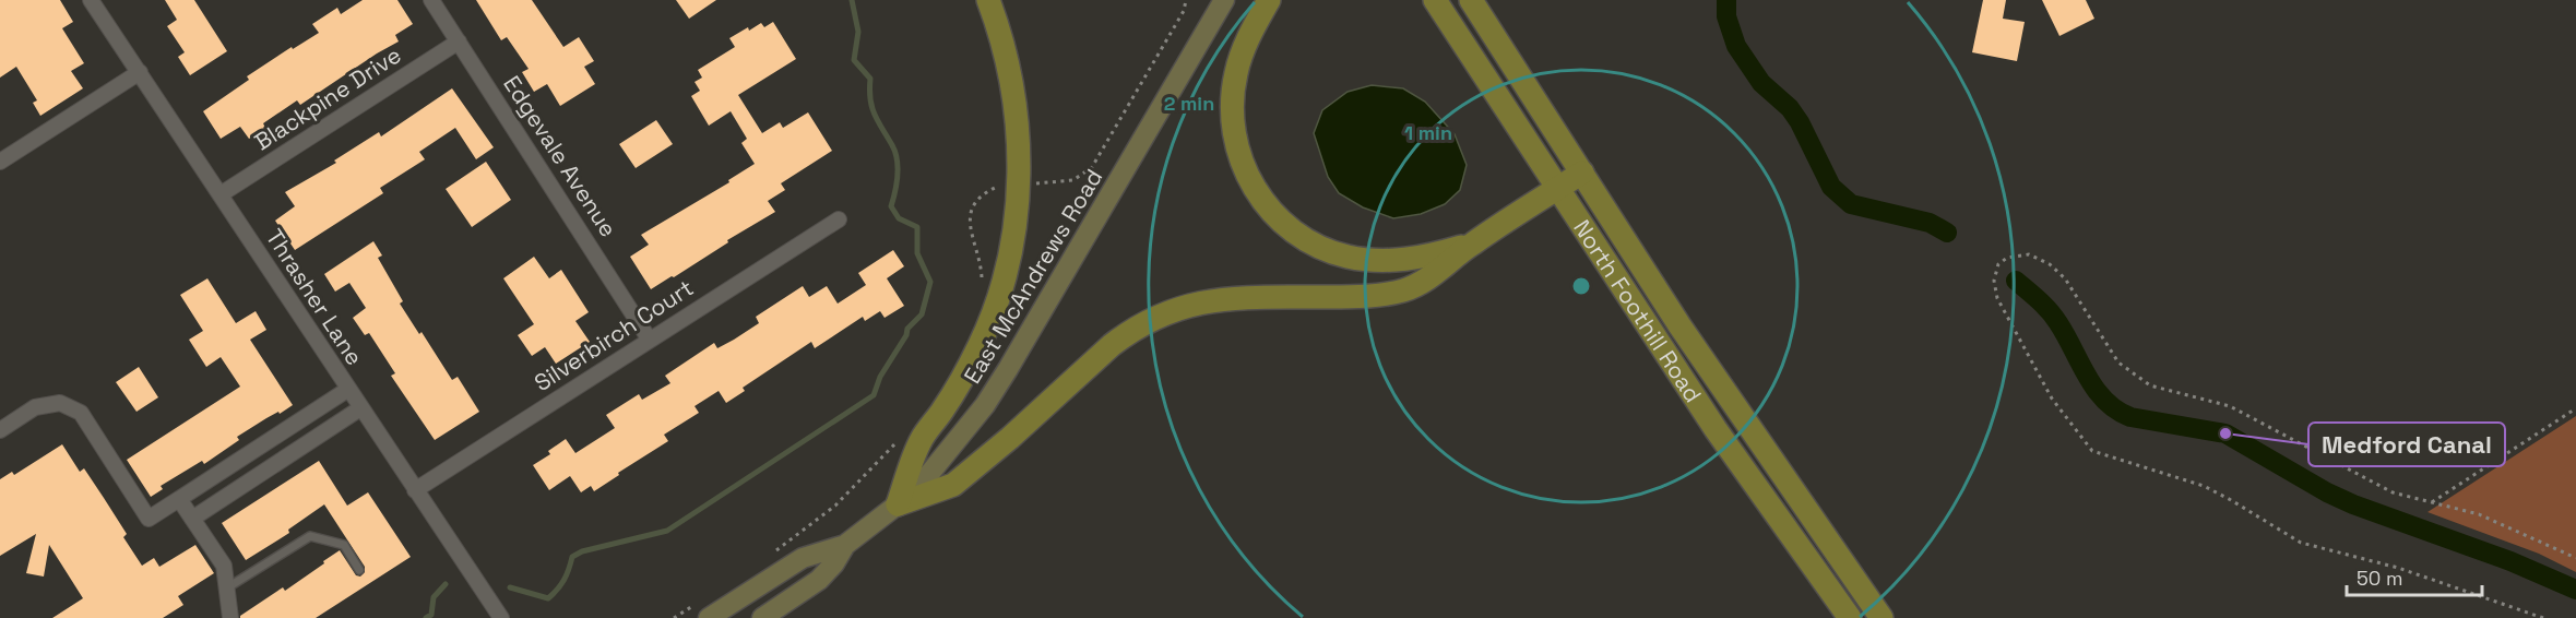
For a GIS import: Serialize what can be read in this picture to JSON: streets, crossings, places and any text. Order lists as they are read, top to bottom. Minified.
{"streets":{"main road":["East McAndrews Road","North Foothill Road"],"street":["Blackpine Drive","Edgevale Avenue","Thrasher Lane","Silverbirch Court"]},"crossings":[["Blackpine Drive","Edgevale Avenue"],["Blackpine Drive","Thrasher Lane"],["Edgevale Avenue","Silverbirch Court"],["Thrasher Lane","Silverbirch Court"]],"places":["Medford Canal"],"scale_bar":"50 m","rings":["2 min","1 min"]}
